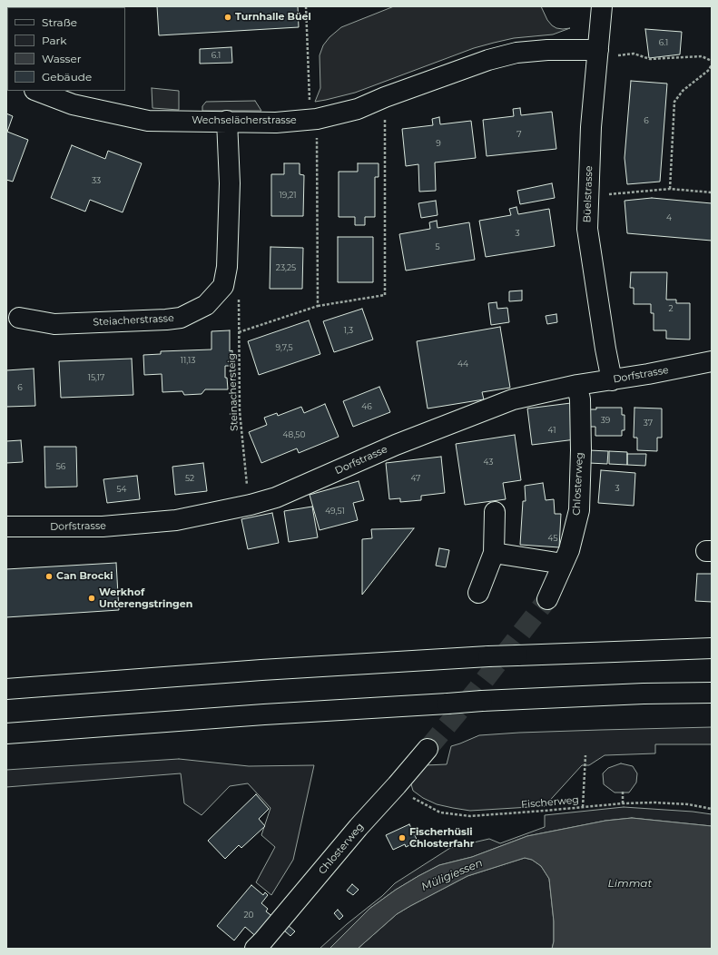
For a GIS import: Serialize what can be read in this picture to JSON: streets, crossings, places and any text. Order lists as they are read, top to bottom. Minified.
{"streets":{"main road":["Wechselächerstrasse","Büelstrasse","Steiacherstrasse","Dorfstrasse","Chlosterweg"],"path":["Steinachersteig","Fischerweg"]},"crossings":[["Wechselächerstrasse","Büelstrasse"],["Wechselächerstrasse","Steiacherstrasse"],["Büelstrasse","Dorfstrasse"],["Dorfstrasse","Chlosterweg"],["Chlosterweg","Fischerweg"]],"water":["Müligiessen","Limmat"],"places":["Turnhalle Büel","Can Brocki","Werkhof Unterengstringen","Fischerhüsli Chlosterfahr"],"house_numbers":["6.1","6.1","6","7","9","33","19,21","4","3","5","23,25","2","1,3","9,7,5","11,13","44","15,17","6","46","39","37","41","48,50","43","56","52","47","3","54","49,51","45","20"],"legend":["Straße","Park","Wasser","Gebäude"]}
